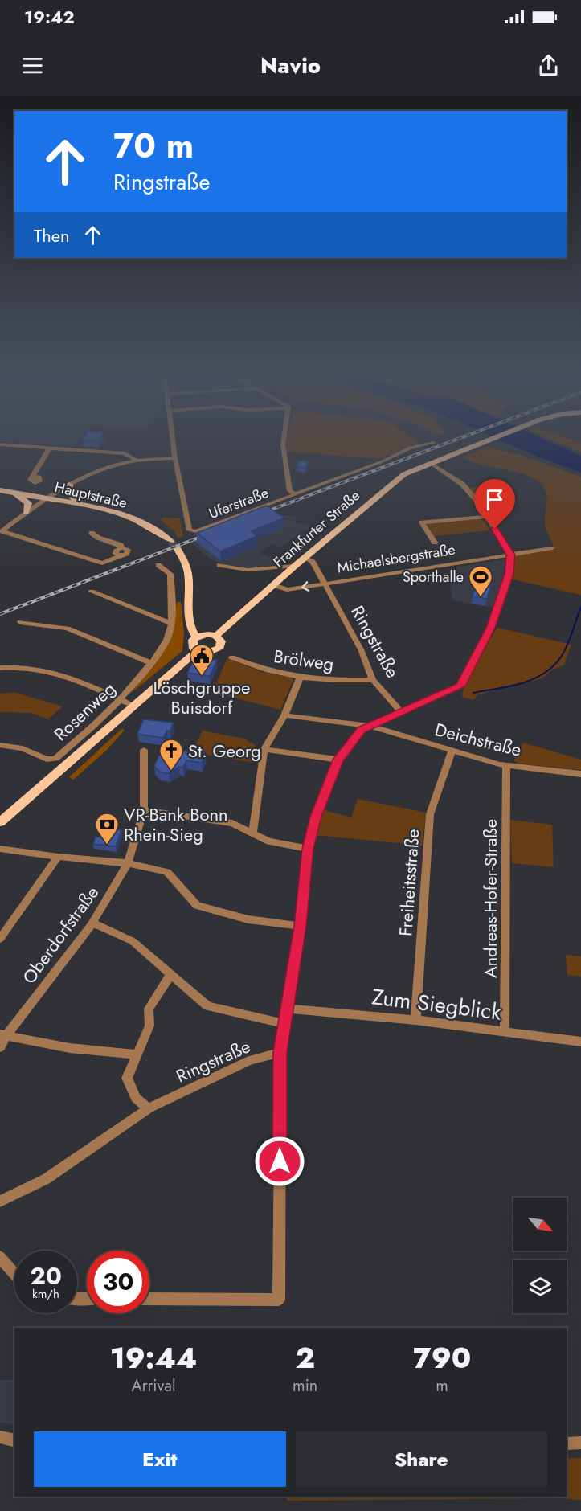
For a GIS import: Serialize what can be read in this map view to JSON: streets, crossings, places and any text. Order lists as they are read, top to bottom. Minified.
{"streets":{"main road":["Hauptstraße","Frankfurter Straße"],"street":["Uferstraße","Michaelsbergstraße","Ringstraße","Brölweg","Rosenweg","Deichstraße","Freiheitsstraße","Andreas-Hofer-Straße","Oberdorfstraße","Zum Siegblick"]},"crossings":[["Hauptstraße","Frankfurter Straße"],["Frankfurter Straße","Michaelsbergstraße"],["Frankfurter Straße","Ringstraße"],["Michaelsbergstraße","Ringstraße"],["Ringstraße","Brölweg"],["Ringstraße","Deichstraße"],["Ringstraße","Zum Siegblick"],["Deichstraße","Freiheitsstraße"],["Deichstraße","Andreas-Hofer-Straße"],["Freiheitsstraße","Zum Siegblick"],["Andreas-Hofer-Straße","Zum Siegblick"]],"places":{"sports":["Sporthalle"],"public building":["Löschgruppe Buisdorf"],"church":["St. Georg"],"bank":["VR-Bank Bonn Rhein-Sieg"]},"north":"bottom right","page":{"status":"19:42","header":"Navio","turn":["70 m","Ringstraße"],"then":"Then","speed":"20 km/h","limit":"30","eta":["19:44","Arrival","2","min","790","m"],"buttons":["Exit","Share"]}}
